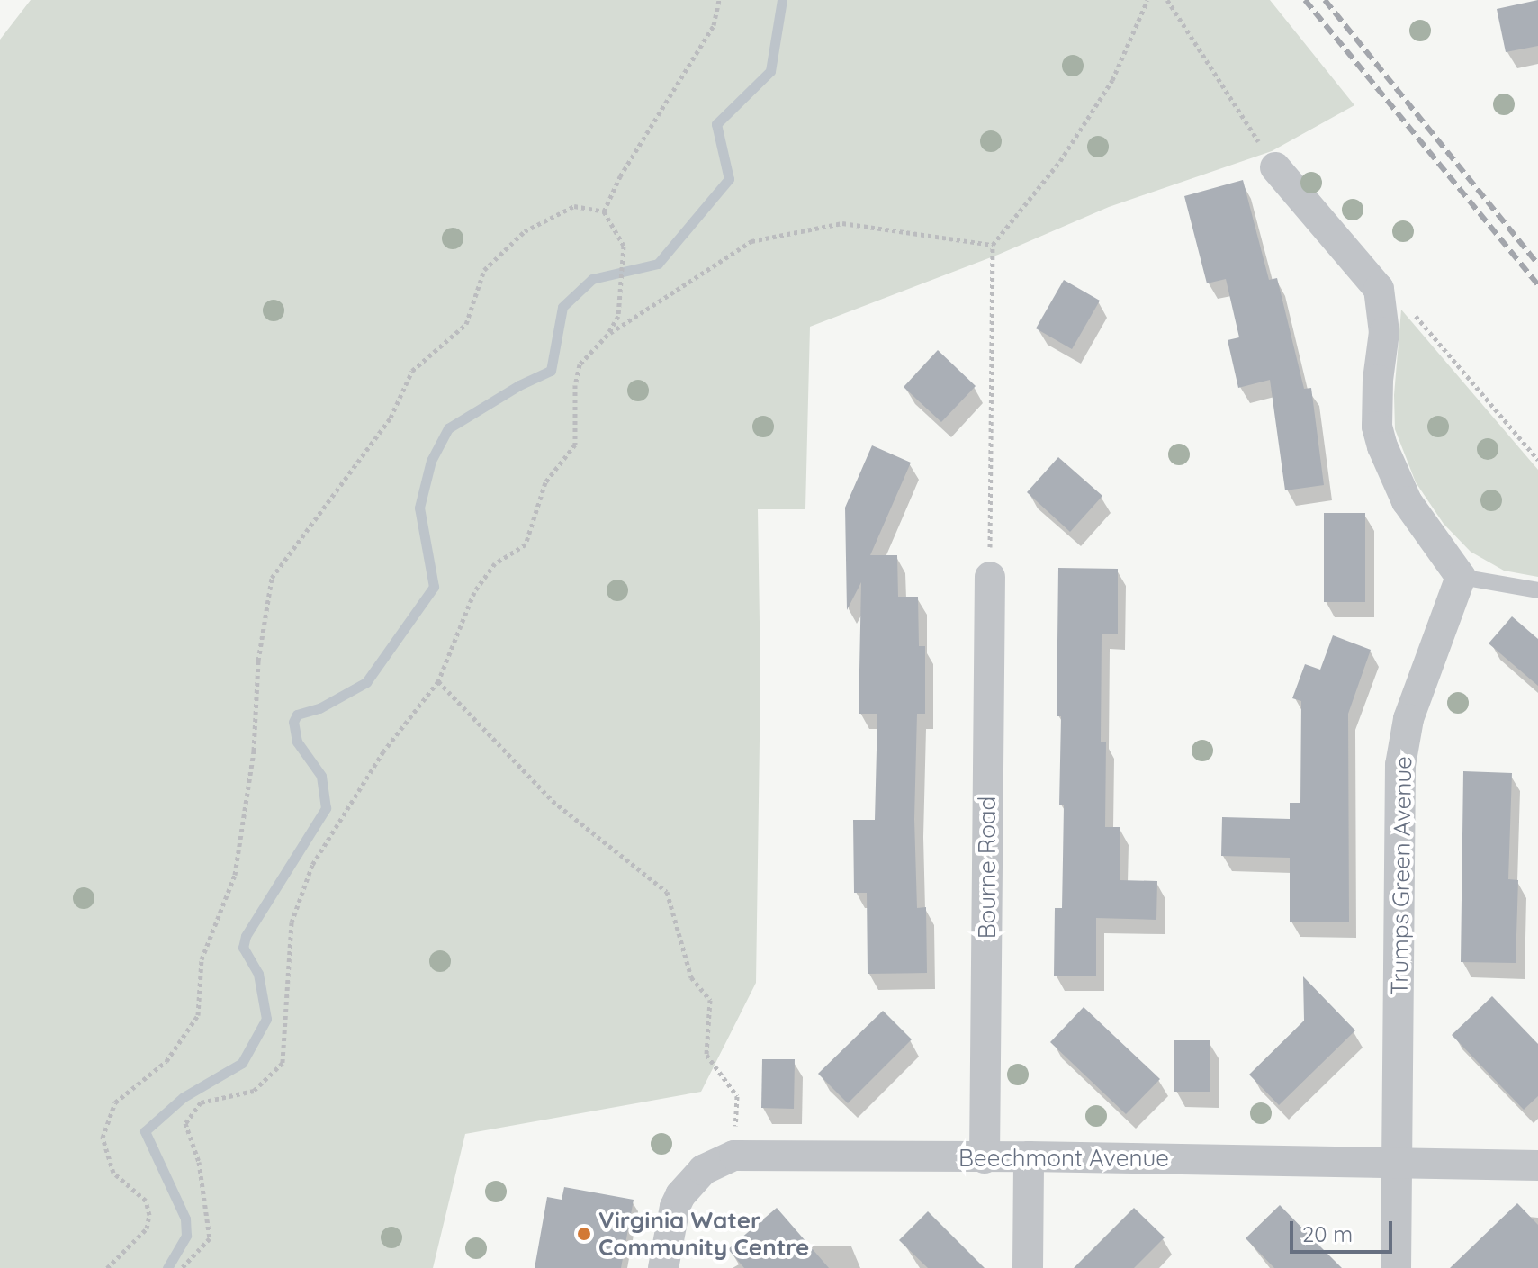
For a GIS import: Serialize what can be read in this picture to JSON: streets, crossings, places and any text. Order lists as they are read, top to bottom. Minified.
{"streets":{"street":["Bourne Road","Trumps Green Avenue","Beechmont Avenue"]},"crossings":[["Bourne Road","Beechmont Avenue"],["Trumps Green Avenue","Beechmont Avenue"]],"places":["Virginia Water Community Centre"],"scale_bar":"20 m"}
